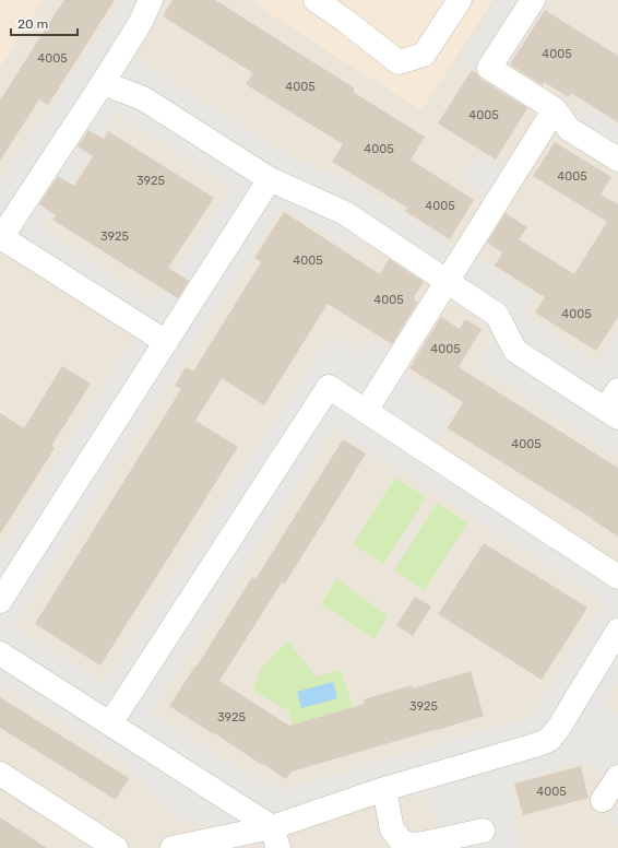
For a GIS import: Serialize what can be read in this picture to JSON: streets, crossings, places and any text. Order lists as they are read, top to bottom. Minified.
{"house_numbers":["4005","4005","4005","4005","4005","4005","3925","4005","3925","4005","4005","4005","4005","4005","3925","3925","4005"],"scale_bar":"20 m"}
